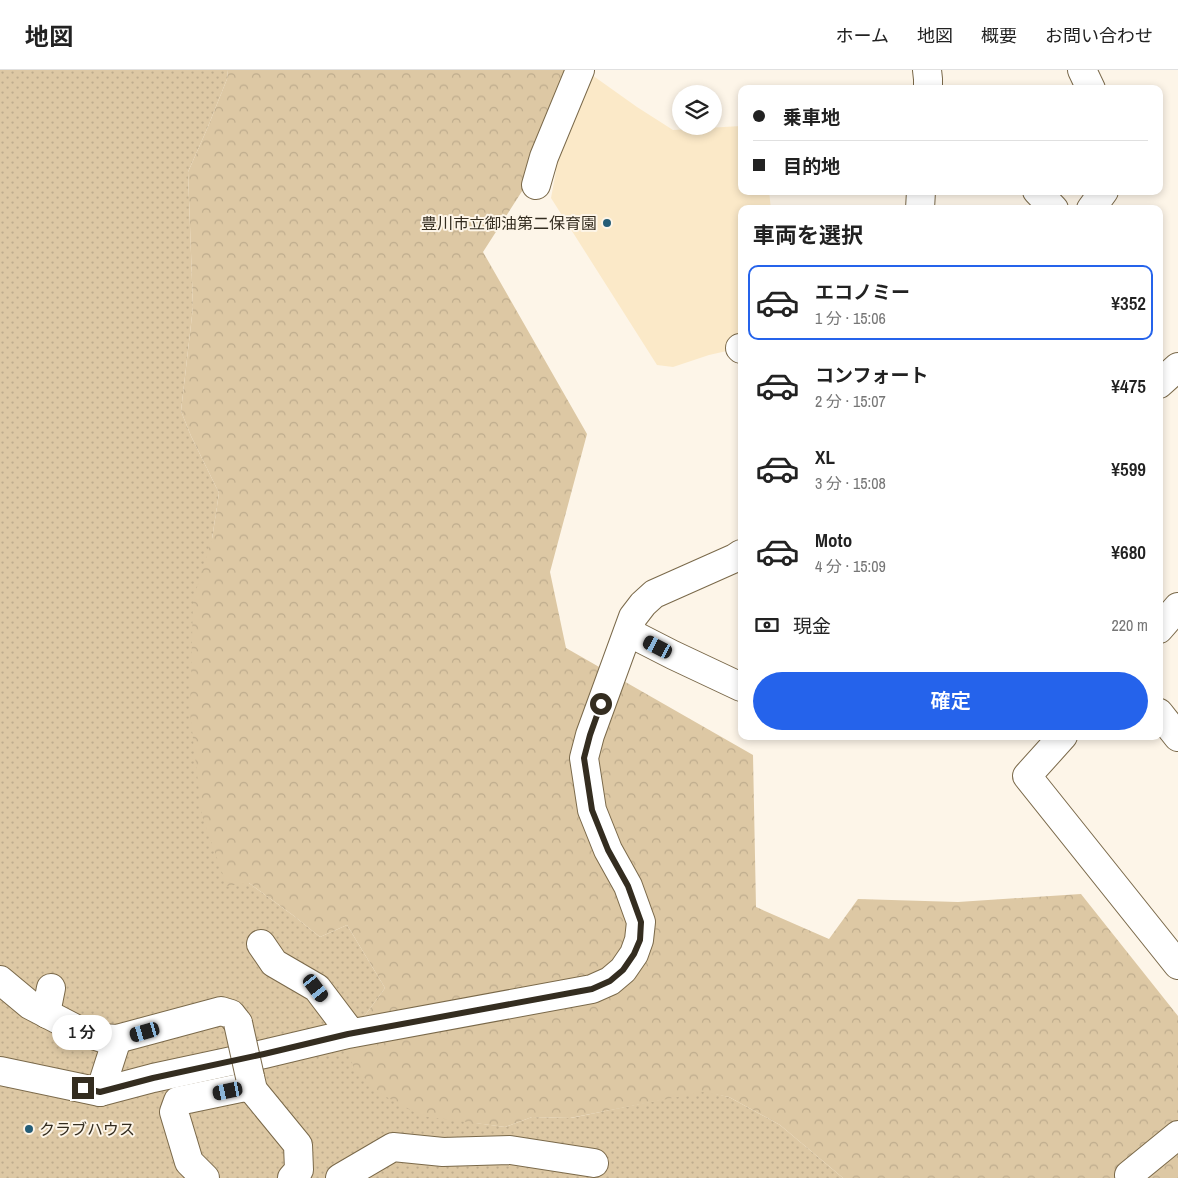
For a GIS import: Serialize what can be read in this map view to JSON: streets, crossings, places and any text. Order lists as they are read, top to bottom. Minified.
{"places":["豊川市立御油第二保育園","クラブハウス"],"page":{"header":"地図","nav":["ホーム","地図","概要","お問い合わせ"],"banner":["乗車地","目的地"],"heading":"車両を選択","list":[{"name":"エコノミー","note":"1 分 · 15:06","value":"¥352"},{"name":"コンフォート","note":"2 分 · 15:07","value":"¥475"},{"name":"XL","note":"3 分 · 15:08","value":"¥599"},{"name":"Moto","note":"4 分 · 15:09","value":"¥680"}],"pay":["現金","220 m"],"buttons":"確定","bubble":"1 分"}}
